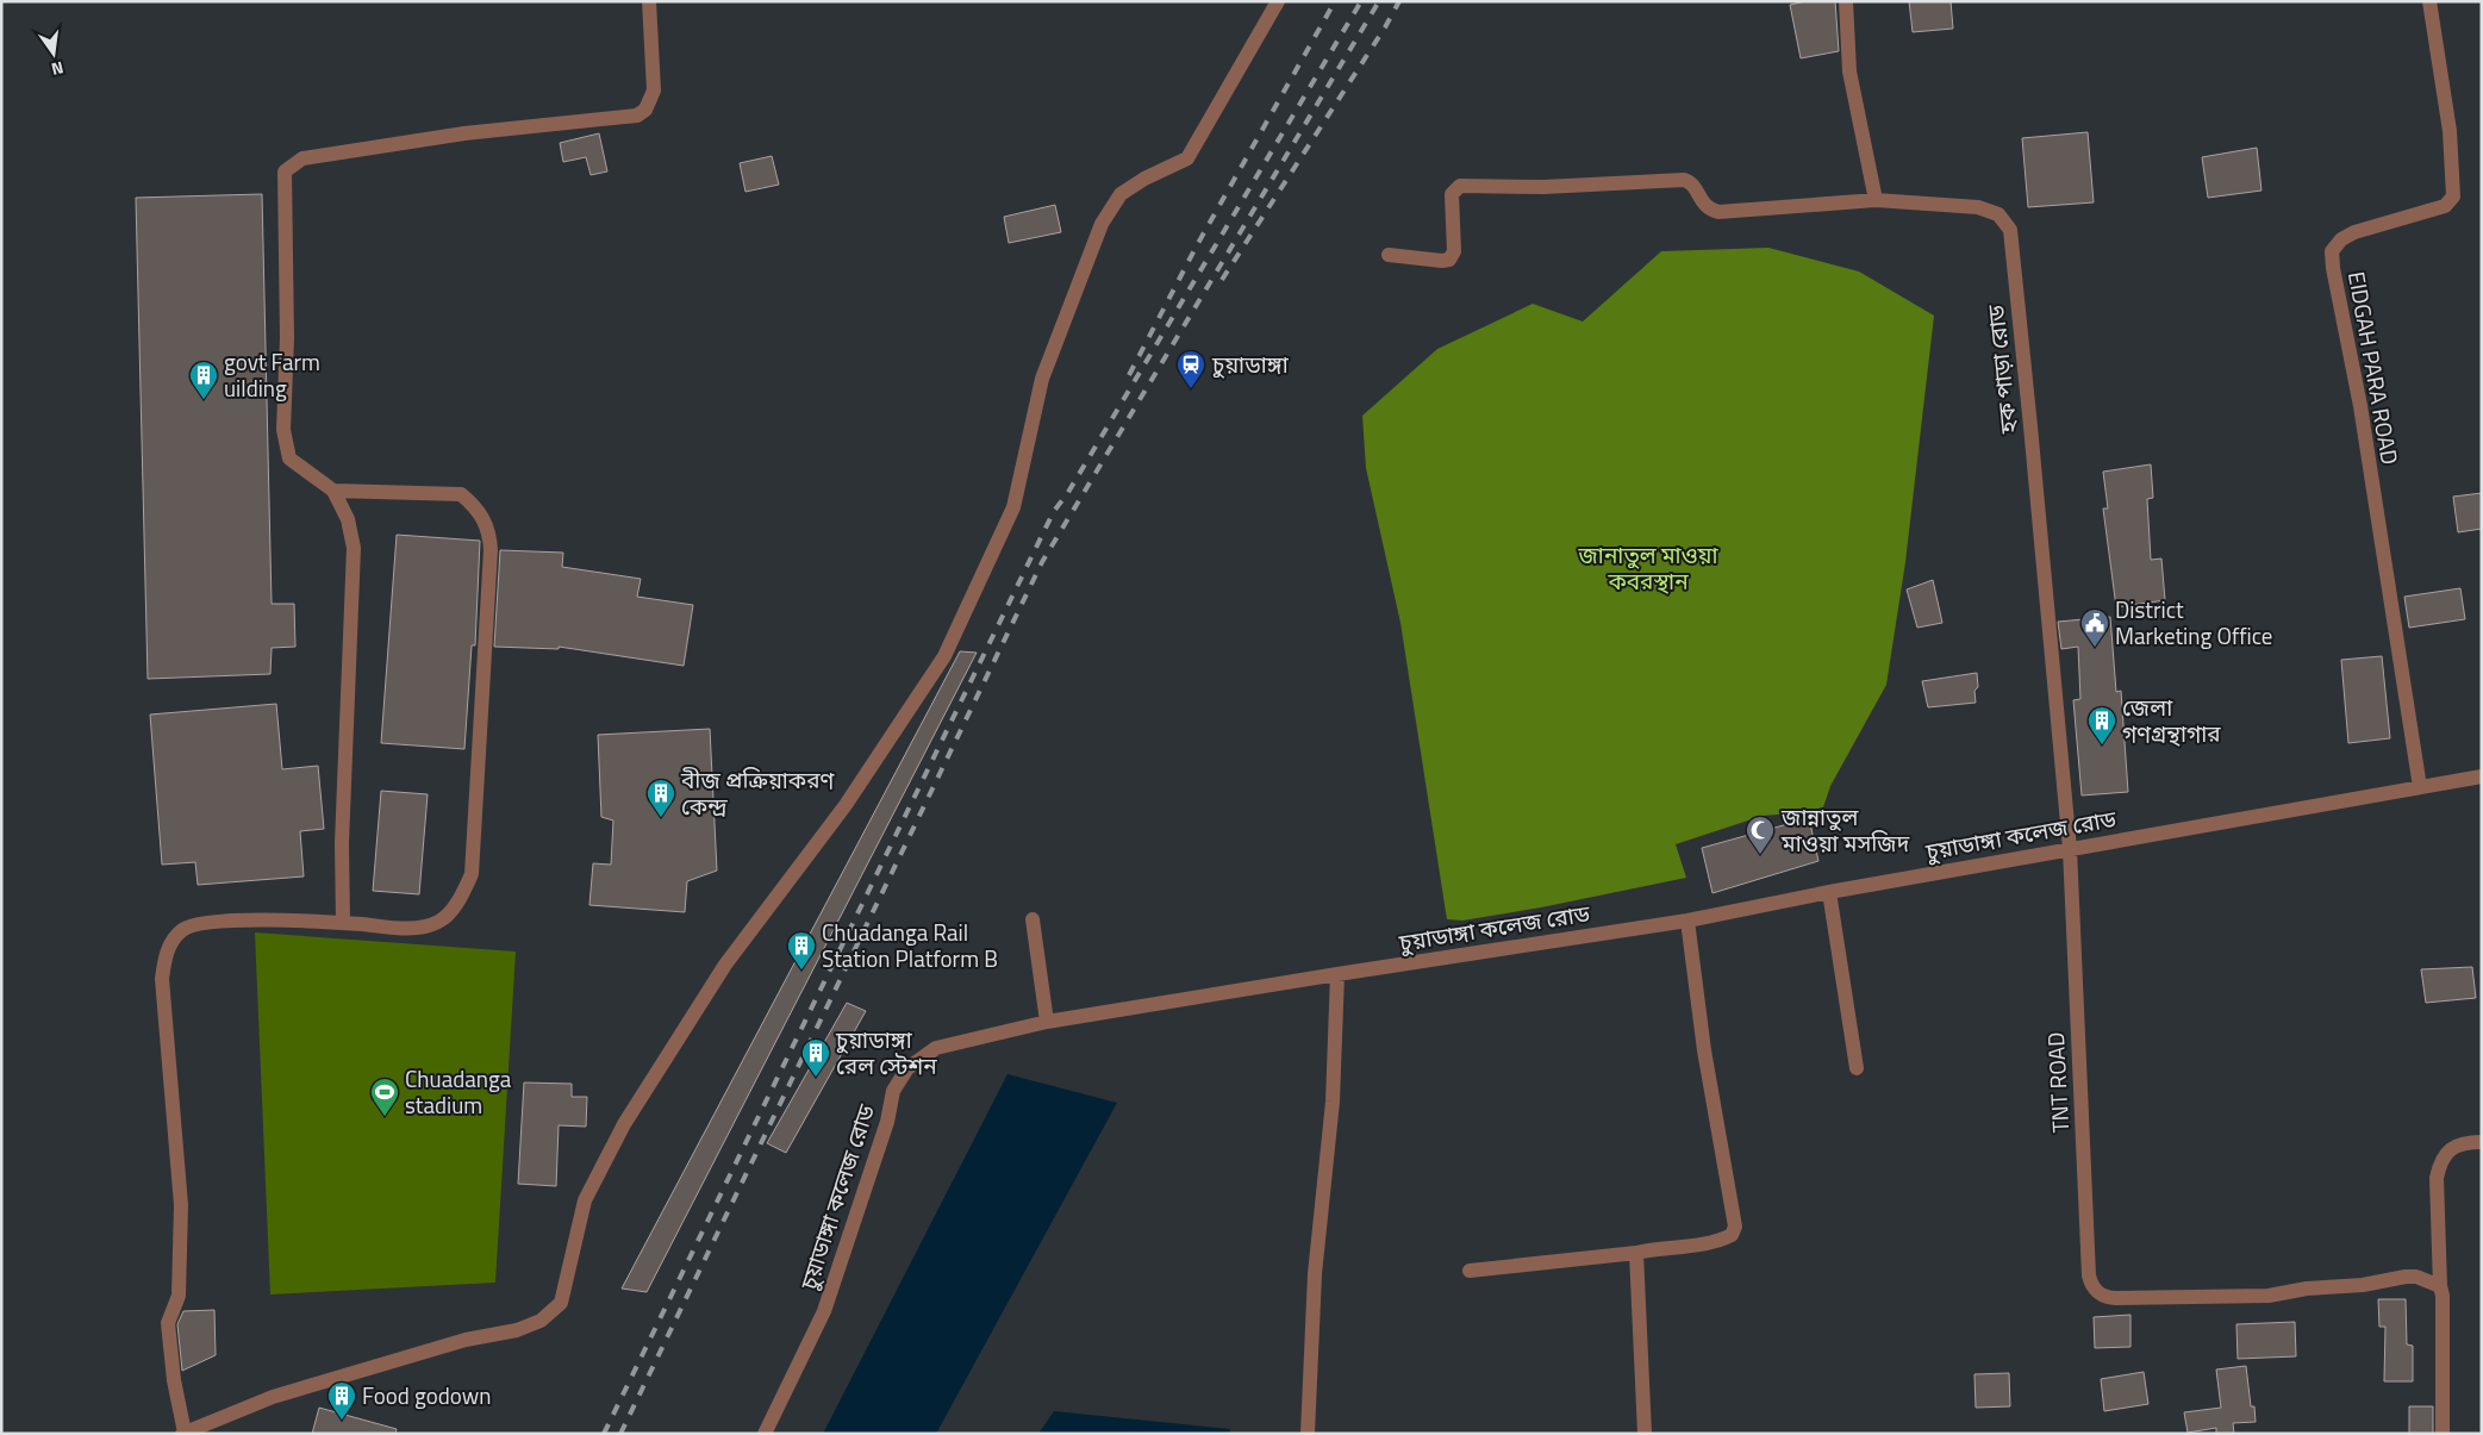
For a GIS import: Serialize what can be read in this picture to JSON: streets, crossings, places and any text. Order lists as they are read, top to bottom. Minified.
{"streets":{"street":["EIDGAH PARA ROAD","হক পাড়া রোড","চুয়াডাঙ্গা কলেজ রোড","TNT ROAD"]},"crossings":[["EIDGAH PARA ROAD","চুয়াডাঙ্গা কলেজ রোড"],["হক পাড়া রোড","চুয়াডাঙ্গা কলেজ রোড"],["হক পাড়া রোড","TNT ROAD"],["চুয়াডাঙ্গা কলেজ রোড","TNT ROAD"]],"parks":["জানাতুল মাওয়া কবরস্থান"],"places":{"station":["চুয়াডাঙ্গা"],"building":["govt Farm uilding","জেলা গণগ্রন্থাগার","বীজ প্রক্রিয়াকরণ কেন্দ্র","Chuadanga Rail Station Platform B","চুয়াডাঙ্গা রেল স্টেশন","Food godown"],"public building":["District Marketing Office"],"mosque":["জান্নাতুল মাওয়া মসজিদ"],"sports":["Chuadanga stadium"]},"north":"bottom"}
